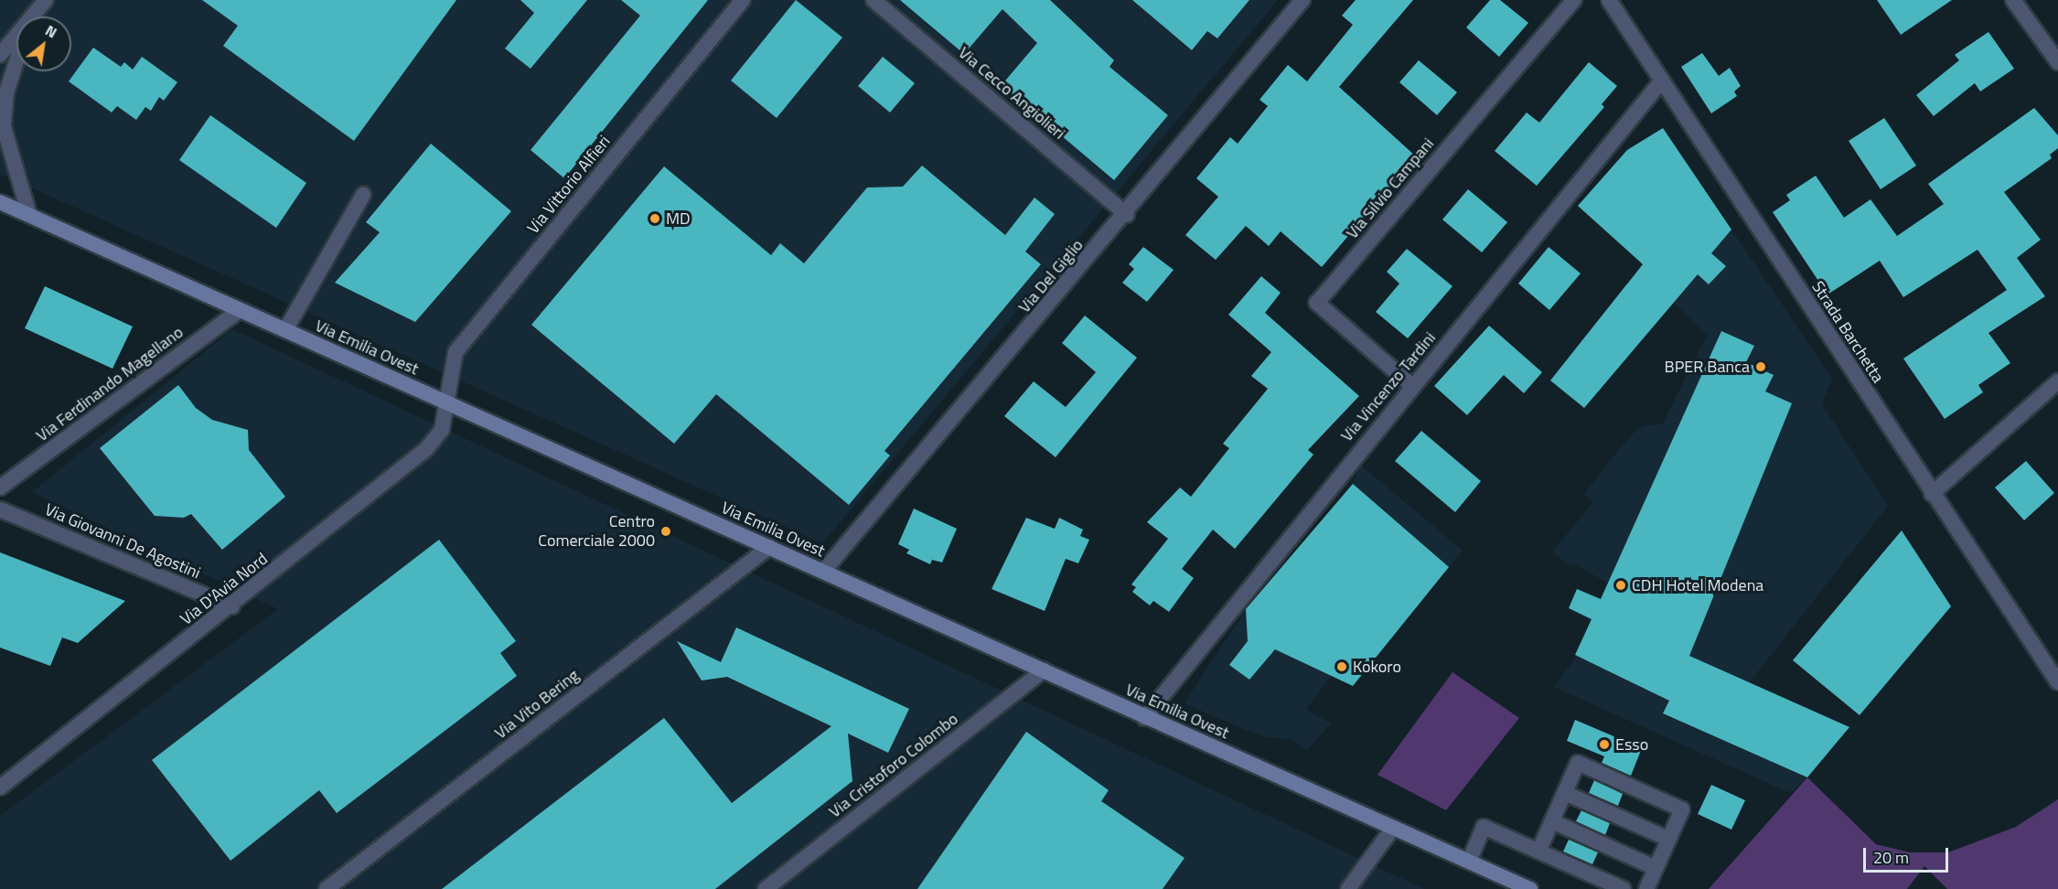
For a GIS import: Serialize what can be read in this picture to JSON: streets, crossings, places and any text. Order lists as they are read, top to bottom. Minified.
{"streets":{"main road":["Via Emilia Ovest"],"street":["Via Cecco Angiolieri","Via Vittorio Alfieri","Via Silvio Campani","Via Del Giglio","Strada Barchetta","Via Ferdinando Magellano","Via Vincenzo Tardini","Via Giovanni De Agostini","Via D'Avia Nord","Via Vito Bering","Via Cristoforo Colombo"]},"crossings":[["Via Cecco Angiolieri","Via Del Giglio"],["Via Vittorio Alfieri","Via Emilia Ovest"],["Via Vittorio Alfieri","Via D'Avia Nord"],["Via Silvio Campani","Via Vincenzo Tardini"],["Via Del Giglio","Via Emilia Ovest"],["Strada Barchetta","Via Vincenzo Tardini"],["Via Emilia Ovest","Via Ferdinando Magellano"],["Via Emilia Ovest","Via Vincenzo Tardini"],["Via Emilia Ovest","Via D'Avia Nord"],["Via Emilia Ovest","Via Vito Bering"],["Via Emilia Ovest","Via Cristoforo Colombo"],["Via Giovanni De Agostini","Via D'Avia Nord"]],"places":["MD","BPER Banca","Centro Comerciale 2000","CDH Hotel Modena","Kokoro","Esso"],"scale_bar":"20 m","north":"top right"}
